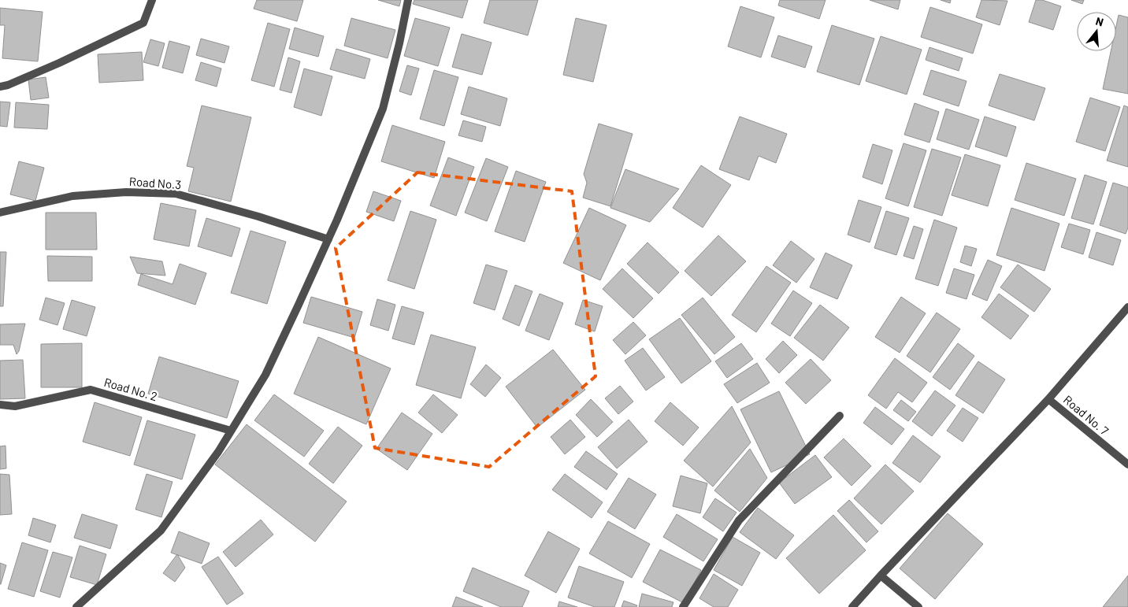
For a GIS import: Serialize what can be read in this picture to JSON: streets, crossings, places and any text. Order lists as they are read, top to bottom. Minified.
{"streets":{"street":["Road No.3","Road No. 2","Road No. 7"]},"north":"top"}
